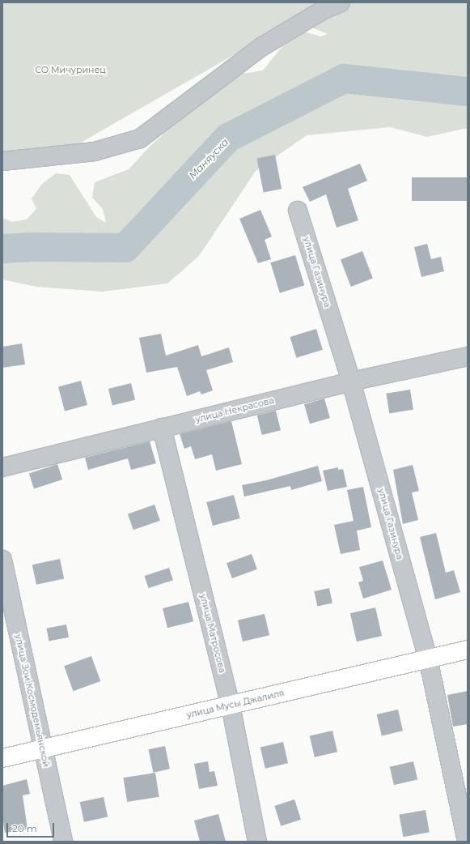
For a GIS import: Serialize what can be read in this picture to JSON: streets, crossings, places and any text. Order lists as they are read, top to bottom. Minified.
{"streets":{"main road":["улица Мусы Джалиля"],"street":["улица Газинура","улица Некрасова","улица Матросова","улица Зои Космодемьянской"]},"crossings":[["улица Газинура","улица Некрасова"],["улица Газинура","улица Мусы Джалиля"],["улица Некрасова","улица Матросова"],["улица Матросова","улица Мусы Джалиля"],["улица Зои Космодемьянской","улица Мусы Джалиля"]],"water":["Маняуска"],"parks":["СО Мичуринец"],"scale_bar":"20 m"}
